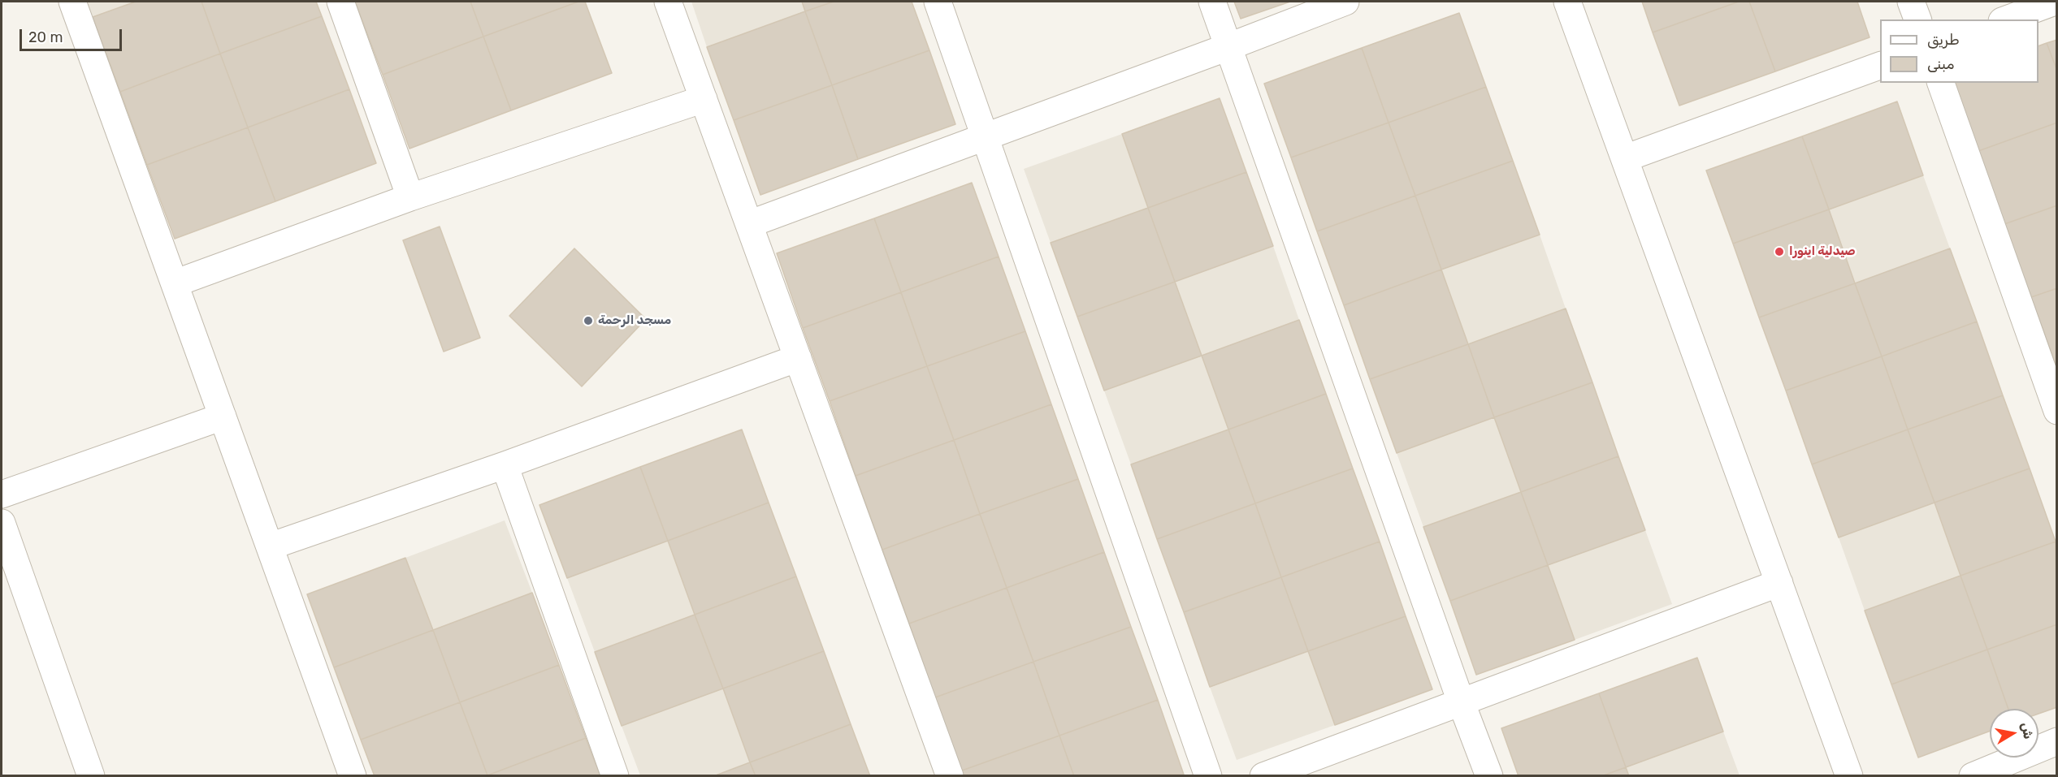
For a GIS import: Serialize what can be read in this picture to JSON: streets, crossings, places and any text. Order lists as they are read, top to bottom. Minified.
{"places":["صيدلية اينورا","مسجد الرحمة"],"legend":["طريق","مبنى"],"scale_bar":"20 m","north":"right"}
